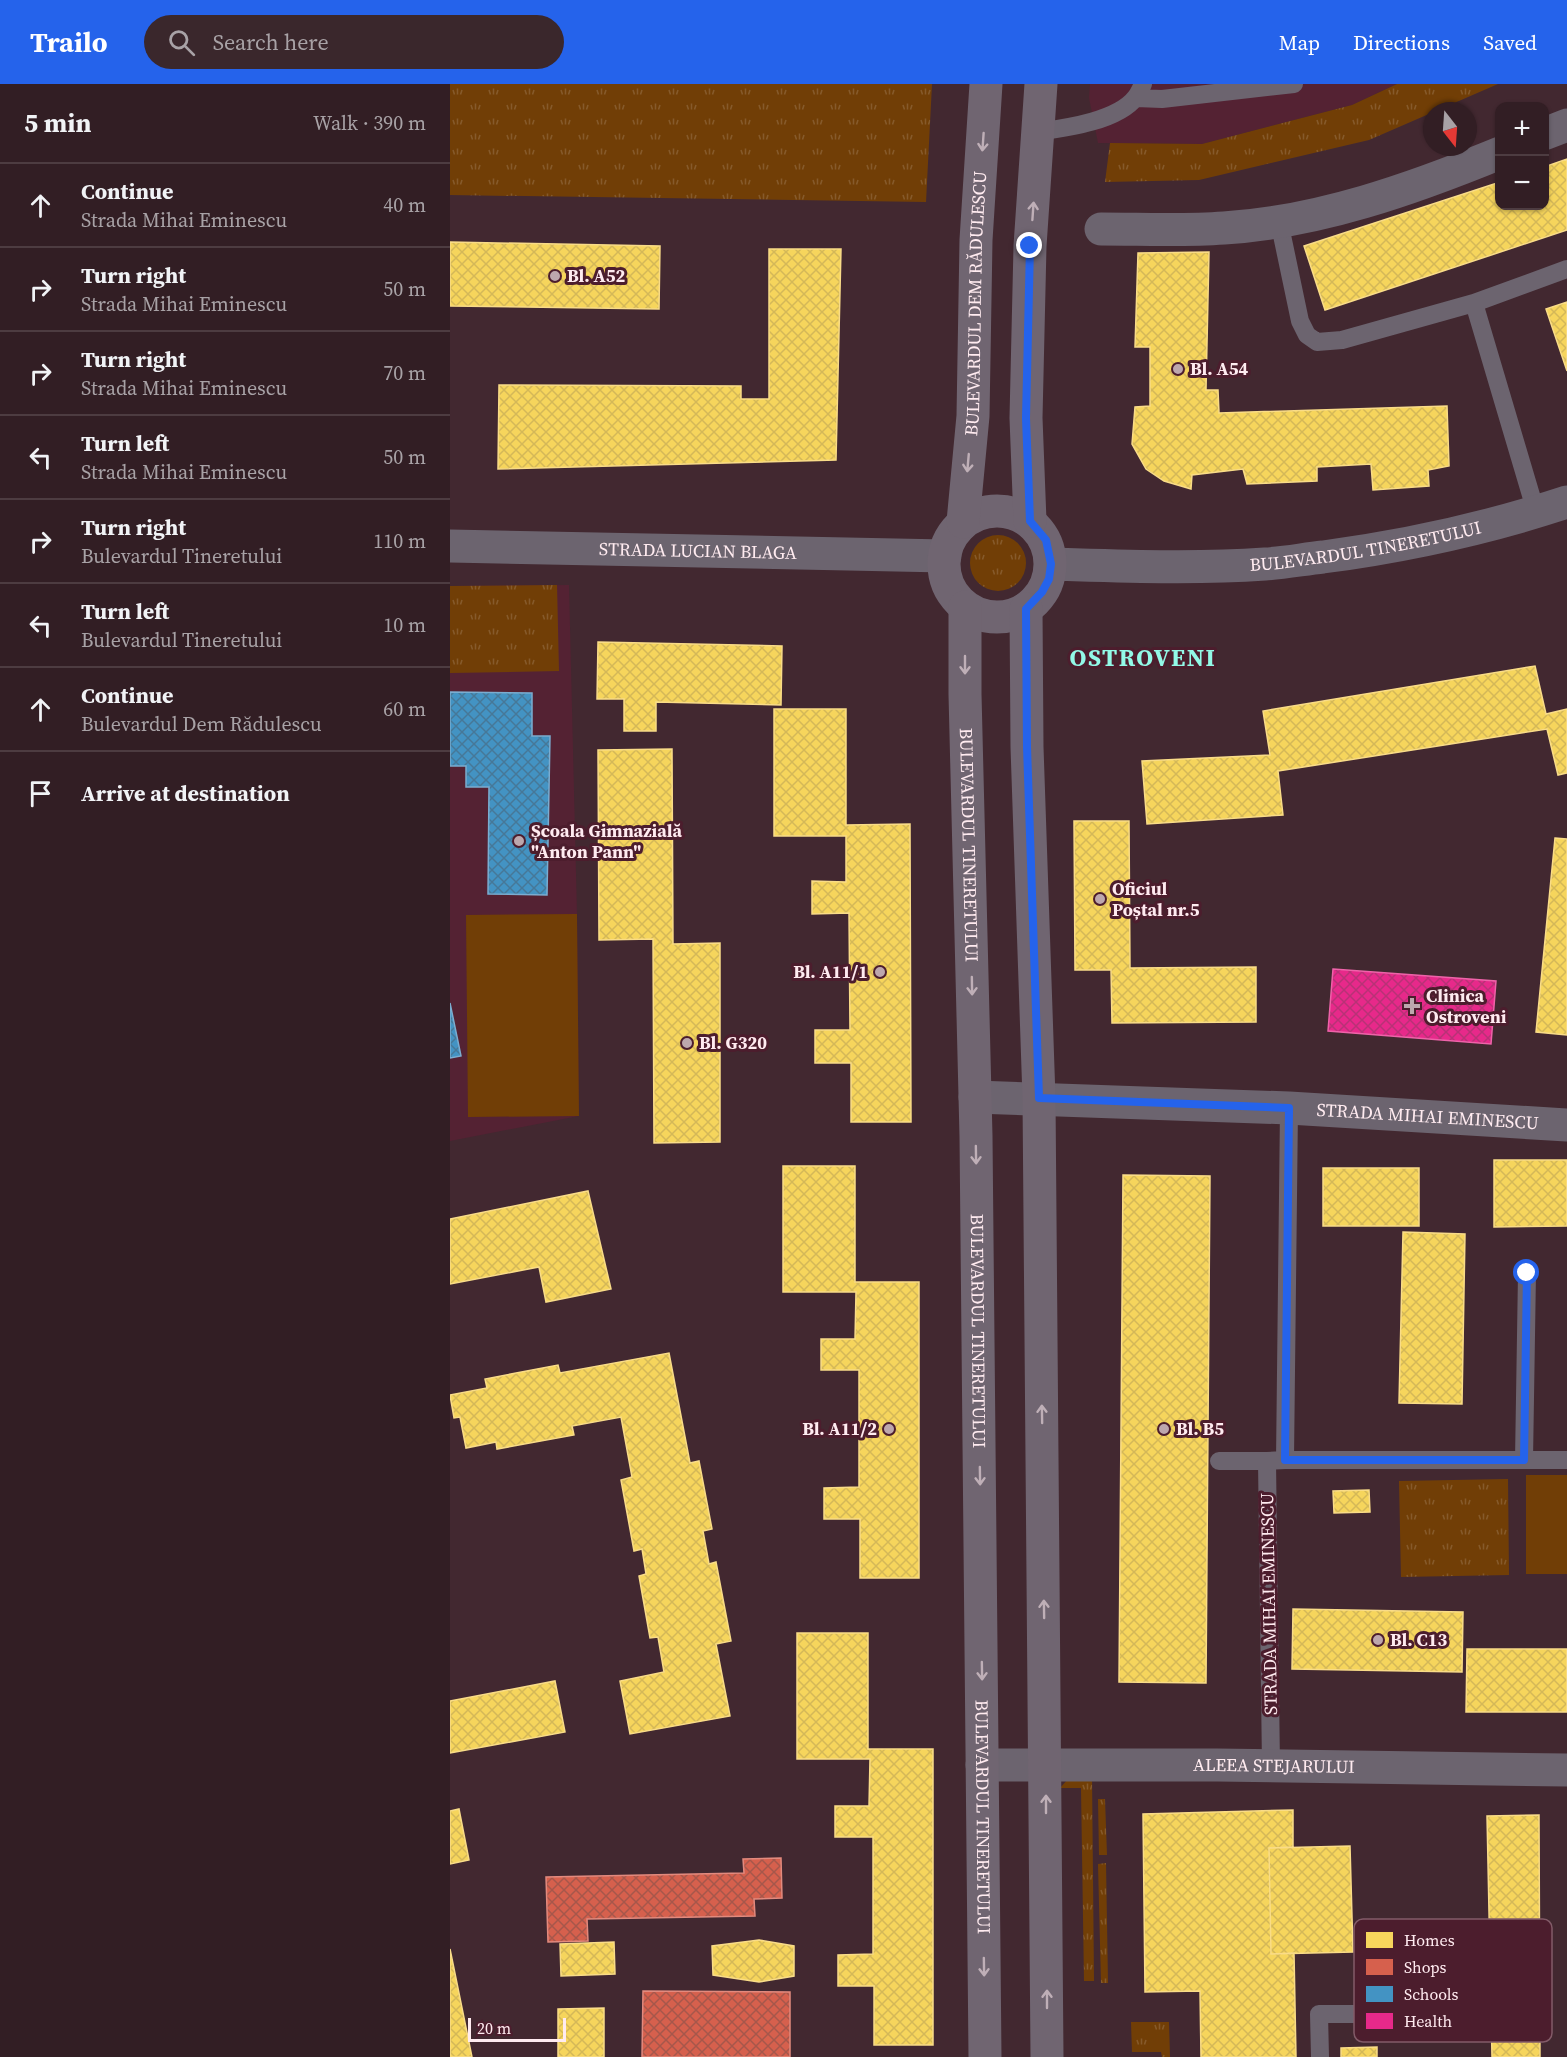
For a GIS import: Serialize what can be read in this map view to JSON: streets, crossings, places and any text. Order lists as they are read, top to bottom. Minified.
{"streets":{"main road":["BULEVARDUL DEM RĂDULESCU","BULEVARDUL TINERETULUI"],"street":["STRADA LUCIAN BLAGA","STRADA MIHAI EMINESCU","ALEEA STEJARULUI"]},"crossings":[["BULEVARDUL DEM RĂDULESCU","BULEVARDUL TINERETULUI"],["BULEVARDUL DEM RĂDULESCU","STRADA LUCIAN BLAGA"],["BULEVARDUL TINERETULUI","STRADA LUCIAN BLAGA"],["BULEVARDUL TINERETULUI","STRADA MIHAI EMINESCU"],["BULEVARDUL TINERETULUI","ALEEA STEJARULUI"],["STRADA MIHAI EMINESCU","ALEEA STEJARULUI"]],"one_way":["BULEVARDUL TINERETULUI"],"districts":["OSTROVENI"],"places":{"other":["Bl. A52","Bl. A54","Școala Gimnazială \"Anton Pann\"","Oficiul Poștal nr.5","Bl. A11/1","Bl. G320","Bl. A11/2","Bl. B5","Bl. C13"],"health":["Clinica Ostroveni"]},"legend":["Homes","Shops","Schools","Health"],"scale_bar":"20 m","north":"bottom","page":{"header":"Trailo","search":"Search here","nav":["Map","Directions","Saved"],"heading":["5 min","Walk · 390 m"],"map_buttons":["+","−"],"list":[["Continue","Strada Mihai Eminescu","40 m"],["Turn right","Strada Mihai Eminescu","50 m"],["Turn right","Strada Mihai Eminescu","70 m"],["Turn left","Strada Mihai Eminescu","50 m"],["Turn right","Bulevardul Tineretului","110 m"],["Turn left","Bulevardul Tineretului","10 m"],["Continue","Bulevardul Dem Rădulescu","60 m"],"Arrive at destination"],"scale":"20 m"}}
